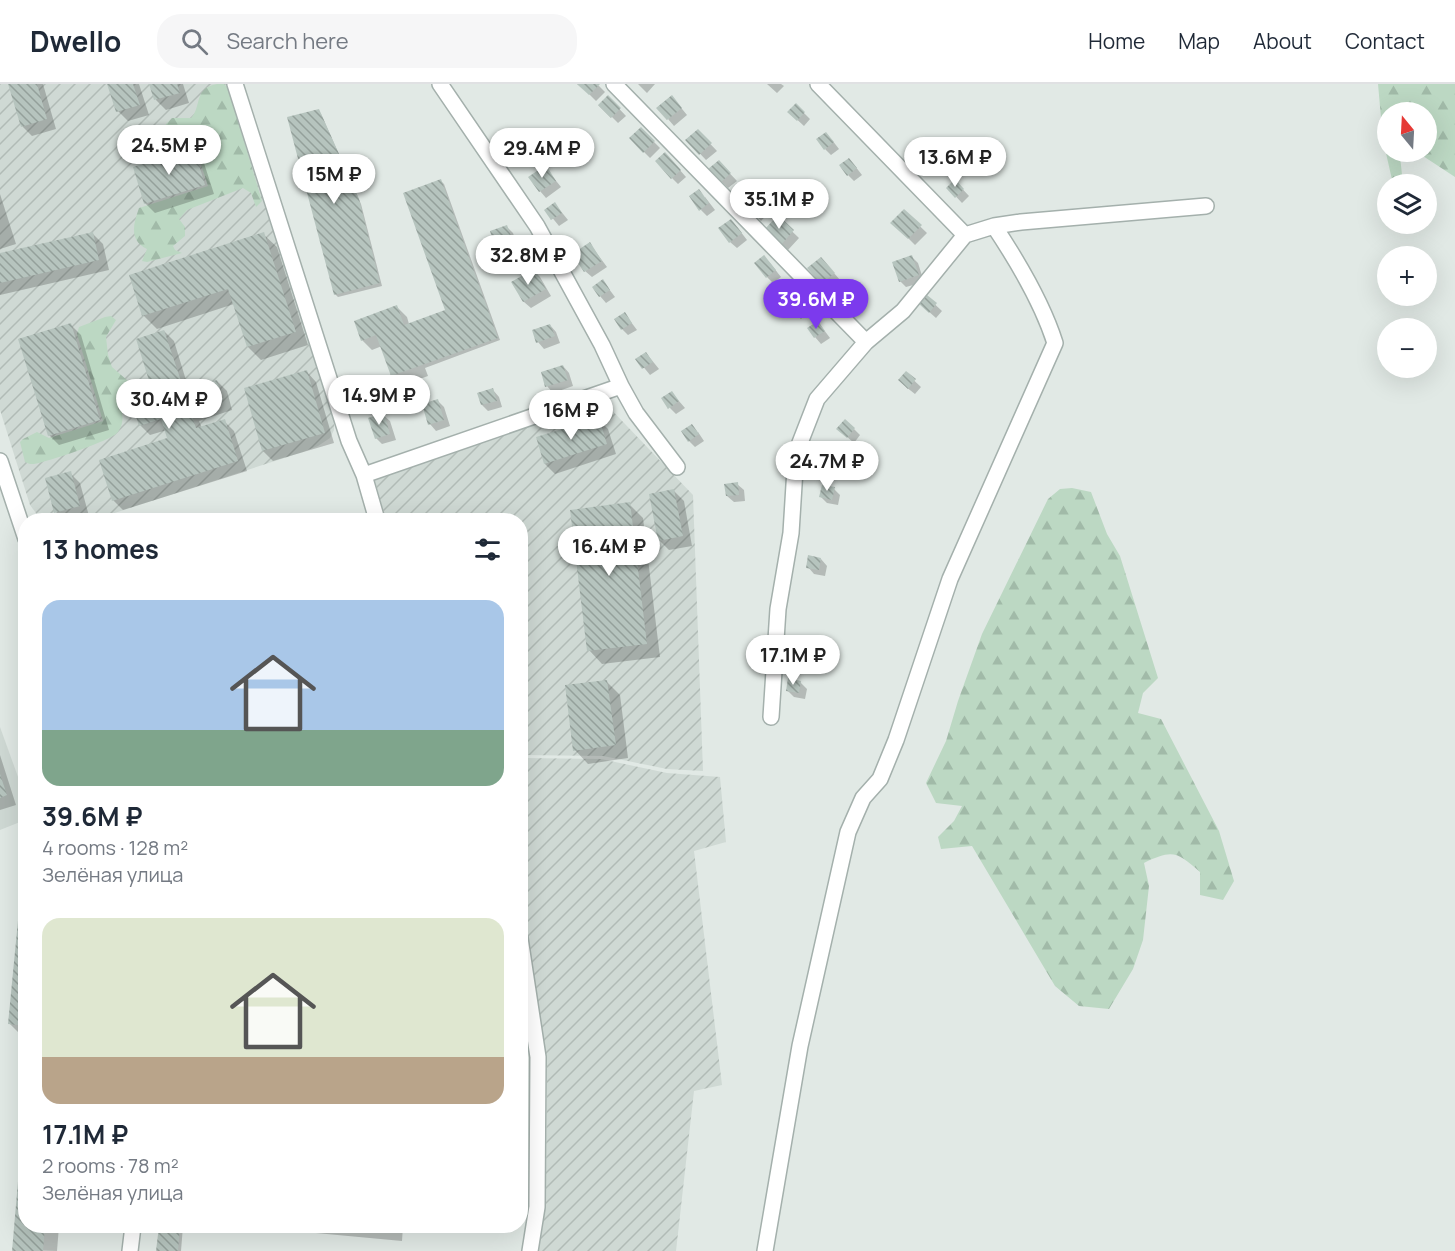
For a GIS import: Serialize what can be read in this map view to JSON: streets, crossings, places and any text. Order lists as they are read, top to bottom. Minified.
{"north":"top","page":{"header":"Dwello","search":"Search here","nav":["Home","Map","About","Contact"],"map_buttons":["+","−"],"price":["24.5M ₽","29.4M ₽","13.6M ₽","15M ₽","35.1M ₽","32.8M ₽","39.6M ₽","14.9M ₽","30.4M ₽","16M ₽","24.7M ₽","16.4M ₽","17.1M ₽"],"heading":"13 homes","list":[{"name":"39.6M ₽","note":"4 rooms · 128 m² · Зелёная улица"},{"name":"17.1M ₽","note":"2 rooms · 78 m² · Зелёная улица"}]}}
